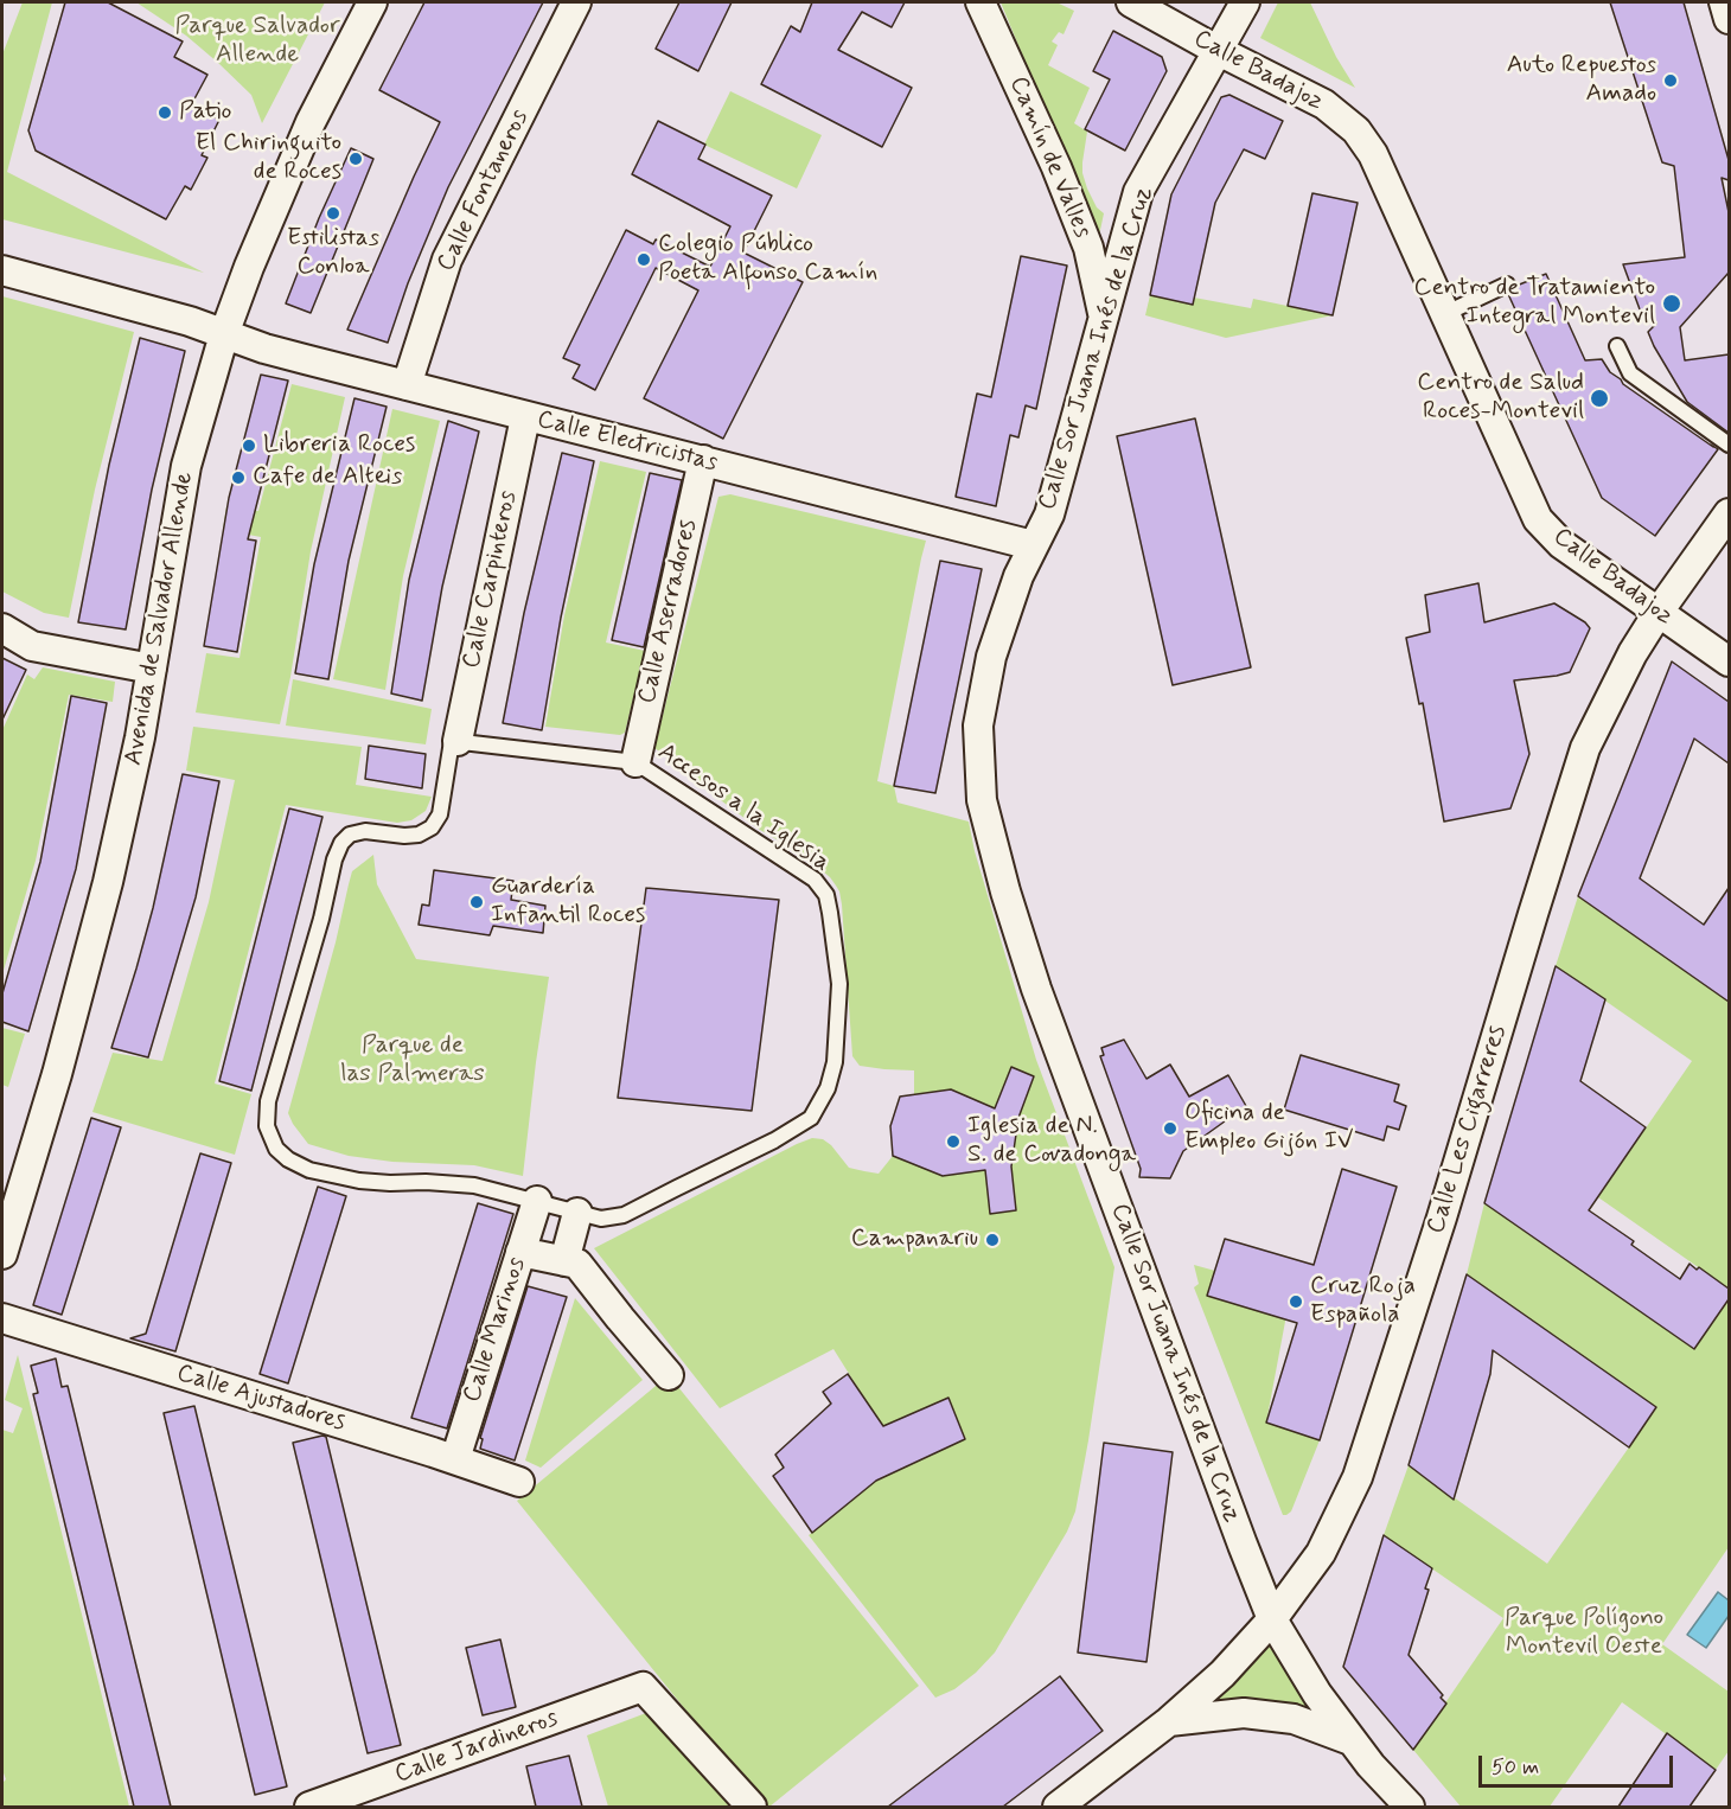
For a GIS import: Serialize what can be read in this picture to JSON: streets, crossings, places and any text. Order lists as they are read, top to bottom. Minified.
{"streets":{"street":["Calle Badajoz","Camín de Valles","Calle Fontaneros","Calle Sor Juana Inés de la Cruz","Calle Electricistas","Calle Carpinteros","Calle Aserradores","Avenida de Salvador Allende","Calle Les Cigarreres","Calle Marinos","Calle Ajustadores","Calle Jardineros"],"lane":["Accesos a la Iglesia"]},"crossings":[["Calle Badajoz","Calle Sor Juana Inés de la Cruz"],["Calle Badajoz","Calle Les Cigarreres"],["Camín de Valles","Calle Sor Juana Inés de la Cruz"],["Calle Fontaneros","Calle Electricistas"],["Calle Sor Juana Inés de la Cruz","Calle Electricistas"],["Calle Sor Juana Inés de la Cruz","Calle Les Cigarreres"],["Calle Electricistas","Calle Carpinteros"],["Calle Electricistas","Calle Aserradores"],["Calle Electricistas","Avenida de Salvador Allende"],["Calle Carpinteros","Accesos a la Iglesia"],["Calle Aserradores","Accesos a la Iglesia"],["Accesos a la Iglesia","Calle Marinos"],["Calle Marinos","Calle Ajustadores"]],"parks":["Parque Salvador Allende","Parque de las Palmeras","Parque Polígono Montevil Oeste"],"places":["Auto Repuestos Amado","Patio","El Chiringuito de Roces","Estilistas Conloa","Colegio Público Poeta Alfonso Camín","Centro de Tratamiento Integral Montevil","Centro de Salud Roces-Montevil","Libreria Roces","Cafe de Alteis","Guardería Infantil Roces","Oficina de Empleo Gijón IV","Iglesia de N. S. de Covadonga","Campanariu","Cruz Roja Española"],"scale_bar":"50 m"}
